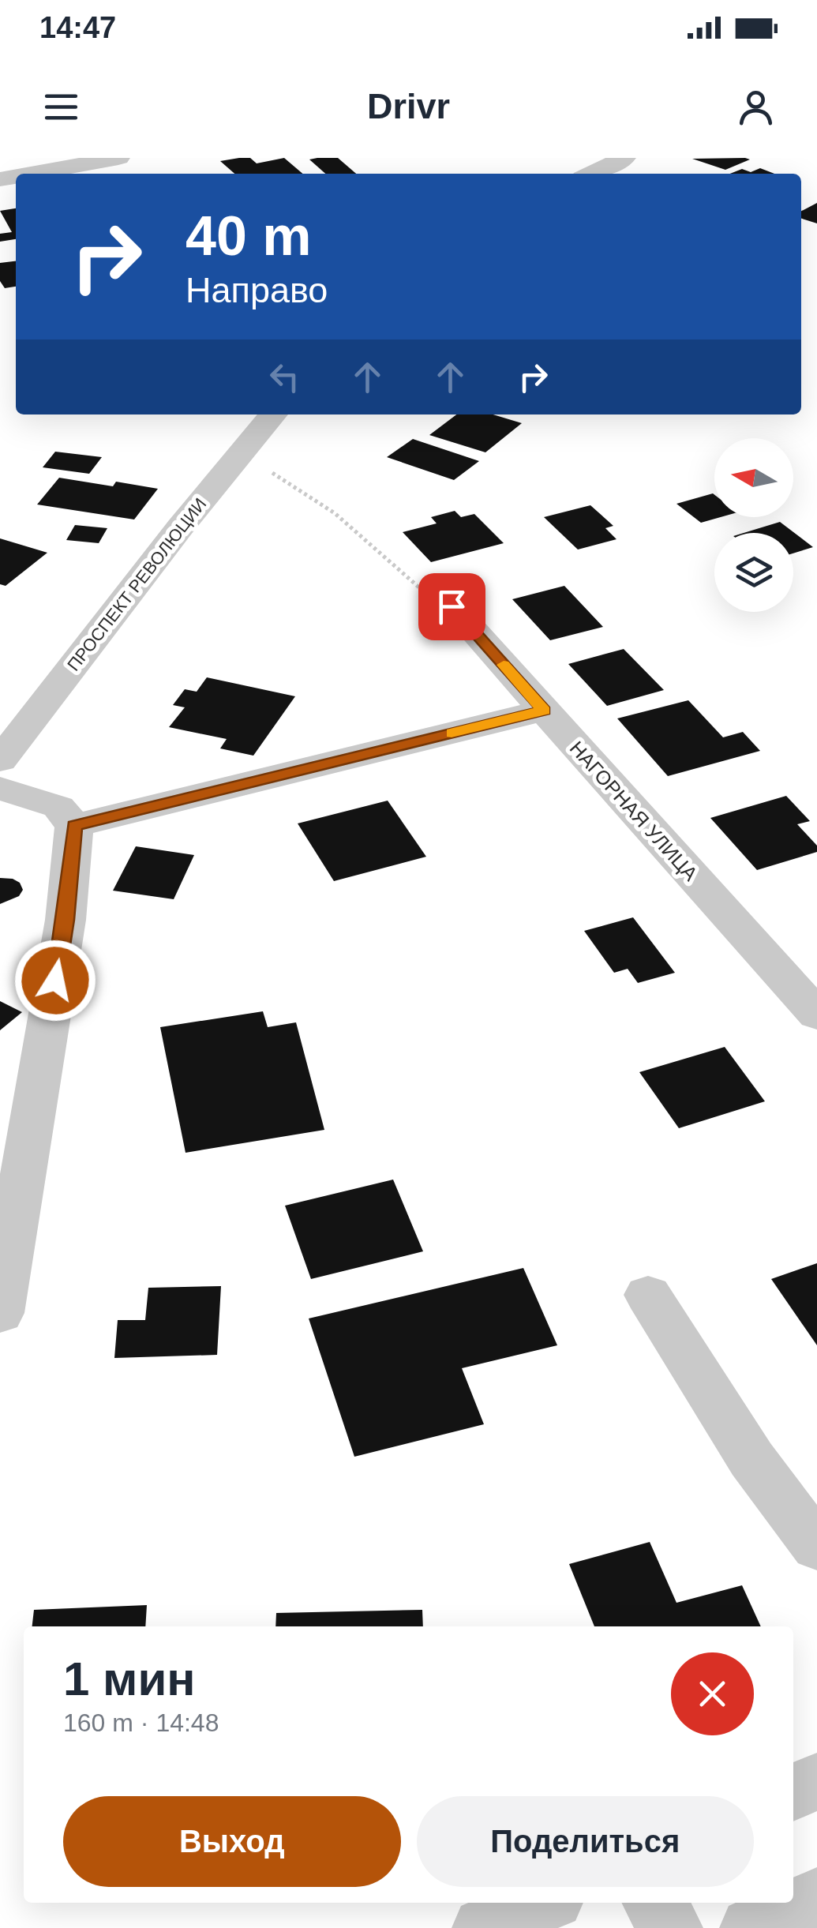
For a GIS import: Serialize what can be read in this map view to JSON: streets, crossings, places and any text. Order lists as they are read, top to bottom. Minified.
{"streets":{"street":["ПРОСПЕКТ РЕВОЛЮЦИИ","НАГОРНАЯ УЛИЦА"]},"north":"left","page":{"status":"14:47","header":"Drivr","turn":["40 m","Направо"],"heading":["1 мин","160 m · 14:48"],"buttons":["Выход","Поделиться"]}}
